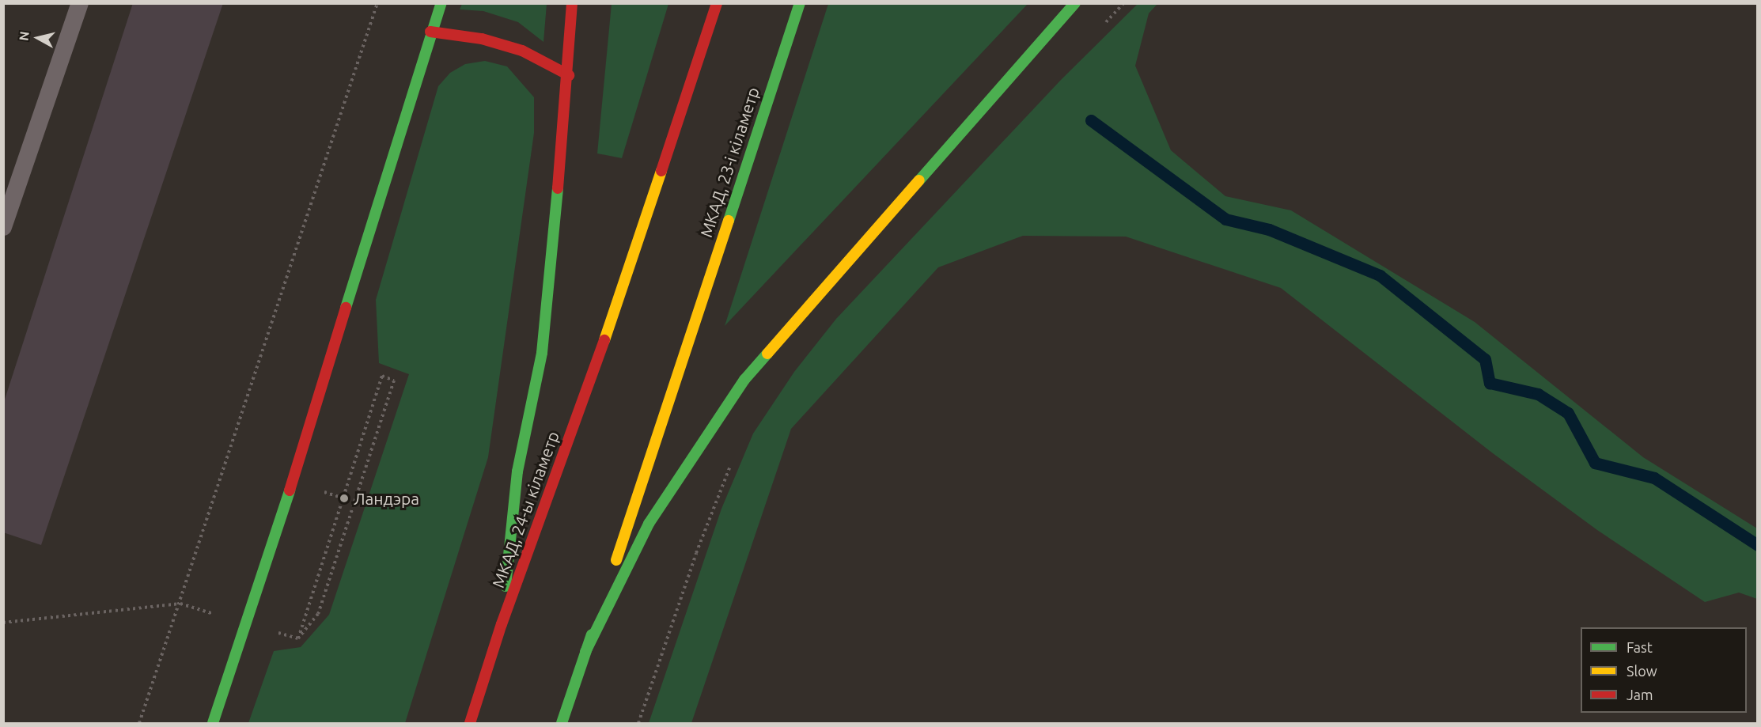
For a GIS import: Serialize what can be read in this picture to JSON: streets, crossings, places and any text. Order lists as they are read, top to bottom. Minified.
{"streets":{"main road":["МКАД, 23-і кіламетр","МКАД, 24-ы кіламетр"]},"places":["Ландэра"],"legend":["Fast","Slow","Jam"],"north":"left"}
